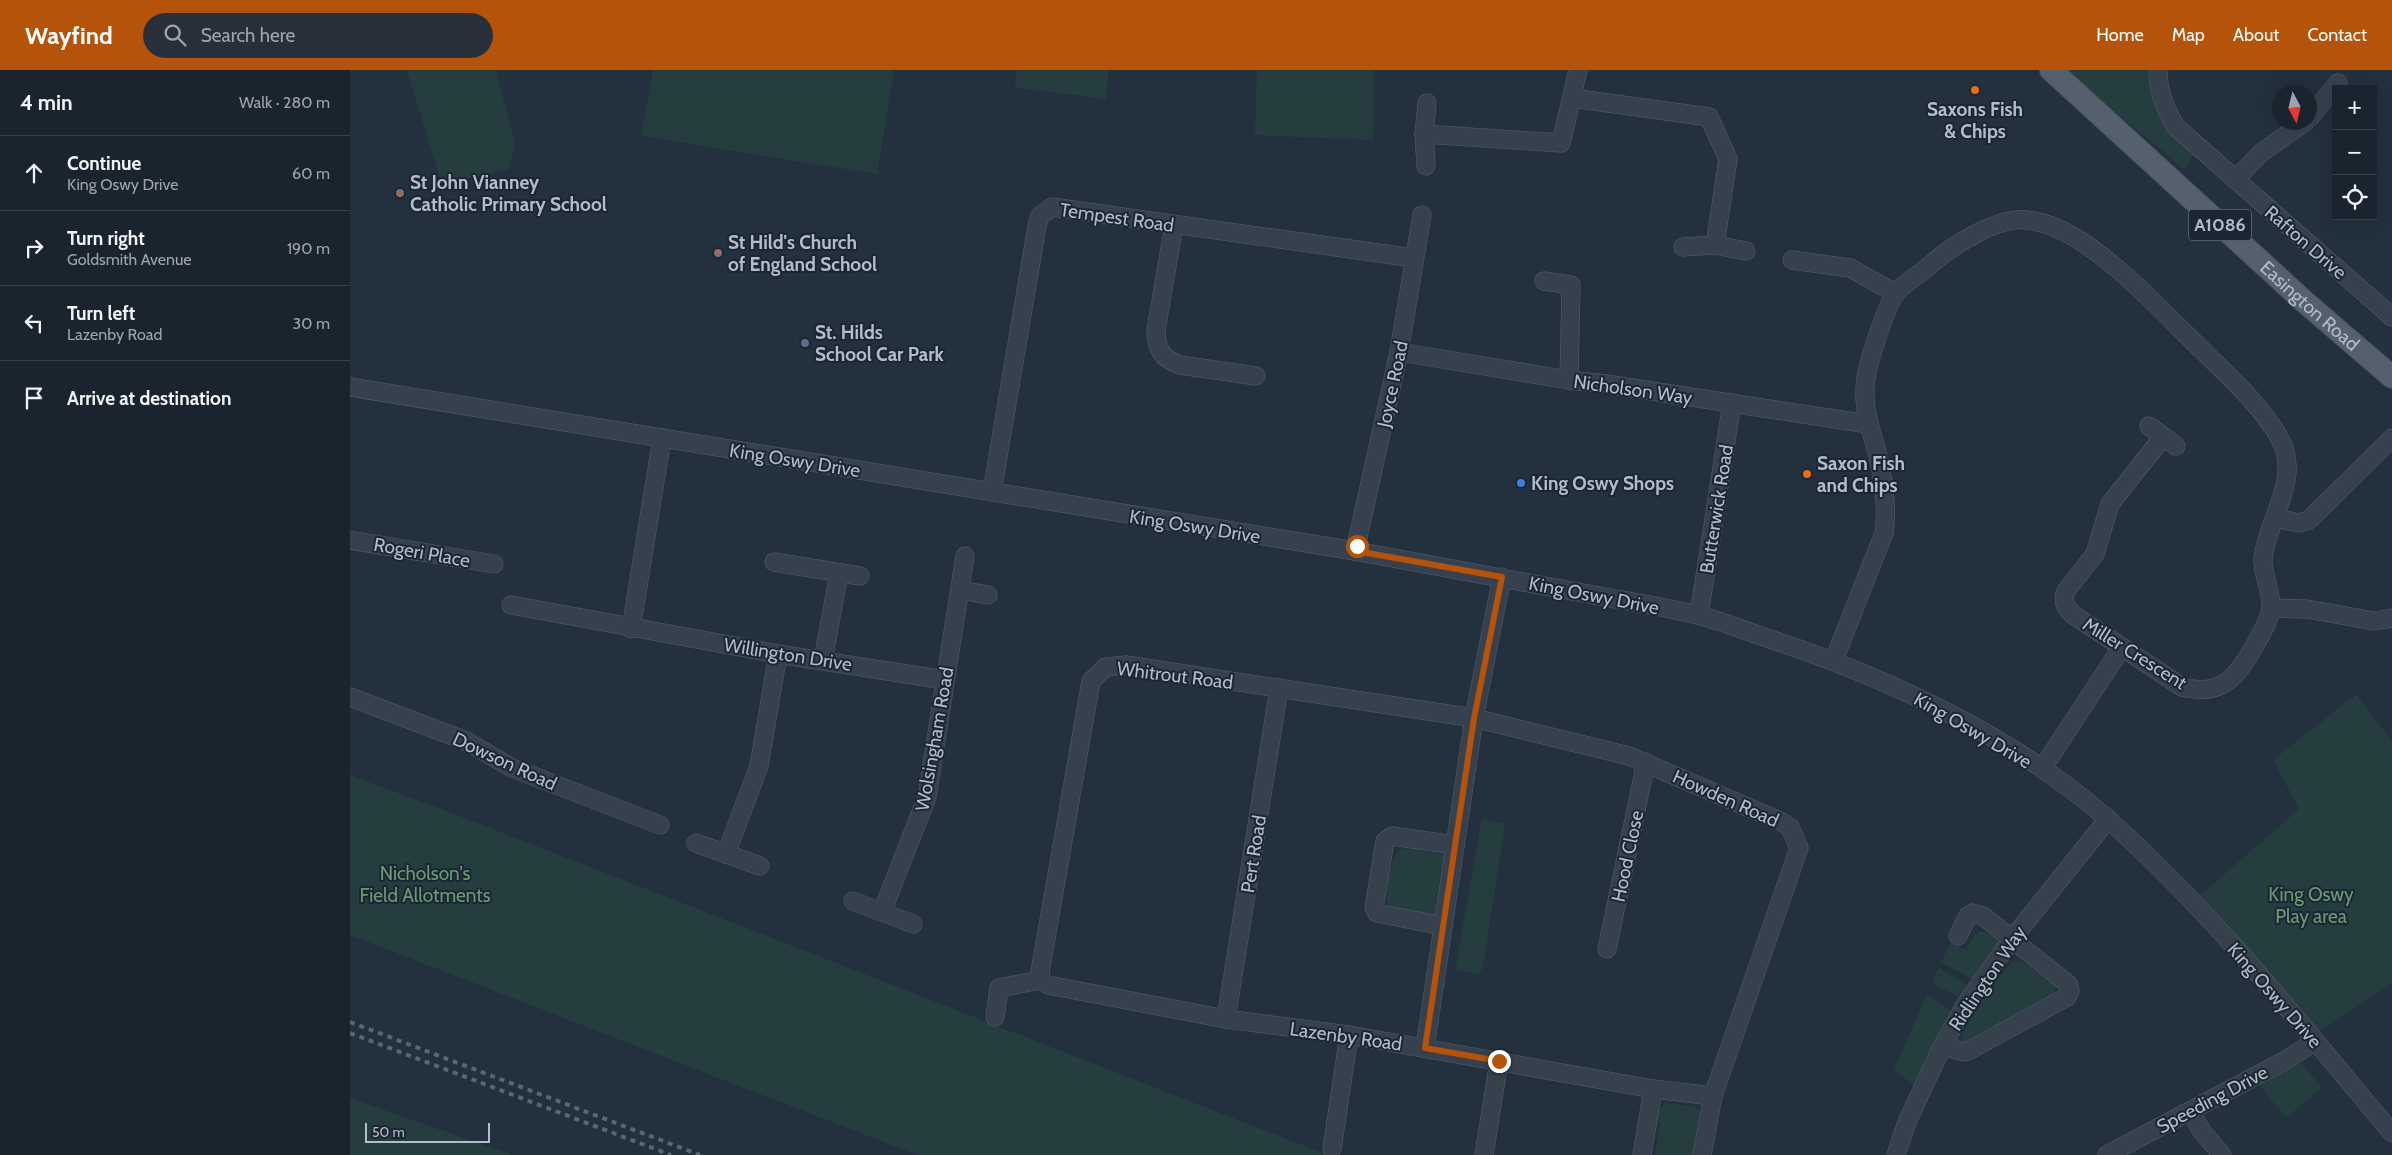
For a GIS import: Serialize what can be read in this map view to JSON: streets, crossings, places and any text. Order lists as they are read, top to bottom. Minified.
{"streets":{"main road":["A1086","Easington Road"],"street":["Tempest Road","Rafton Drive","Joyce Road","Nicholson Way","King Oswy Drive","Butterwick Road","Rogeri Place","Miller Crescent","Willington Drive","Whitrout Road","Wolsingham Road","Dowson Road","Howden Road","Pert Road","Hood Close","Ridlington Way","Lazenby Road","Speeding Drive"]},"crossings":[["Tempest Road","Joyce Road"],["Tempest Road","King Oswy Drive"],["Joyce Road","Nicholson Way"],["Joyce Road","King Oswy Drive"],["Nicholson Way","Butterwick Road"],["King Oswy Drive","Butterwick Road"],["King Oswy Drive","Ridlington Way"],["King Oswy Drive","Speeding Drive"],["Willington Drive","Wolsingham Road"],["Whitrout Road","Howden Road"],["Whitrout Road","Pert Road"],["Whitrout Road","Lazenby Road"],["Howden Road","Hood Close"],["Howden Road","Lazenby Road"],["Pert Road","Lazenby Road"]],"parks":["Nicholson's Field Allotments","King Oswy Play area"],"places":["Saxons Fish & Chips","St John Vianney Catholic Primary School","St Hild's Church of England School","St. Hilds School Car Park","Saxon Fish and Chips","King Oswy Shops"],"scale_bar":"50 m","north":"bottom","page":{"header":"Wayfind","search":"Search here","nav":["Home","Map","About","Contact"],"heading":["4 min","Walk · 280 m"],"map_buttons":["+","−"],"list":[["Continue","King Oswy Drive","60 m"],["Turn right","Goldsmith Avenue","190 m"],["Turn left","Lazenby Road","30 m"],"Arrive at destination"],"scale":"50 m"}}
